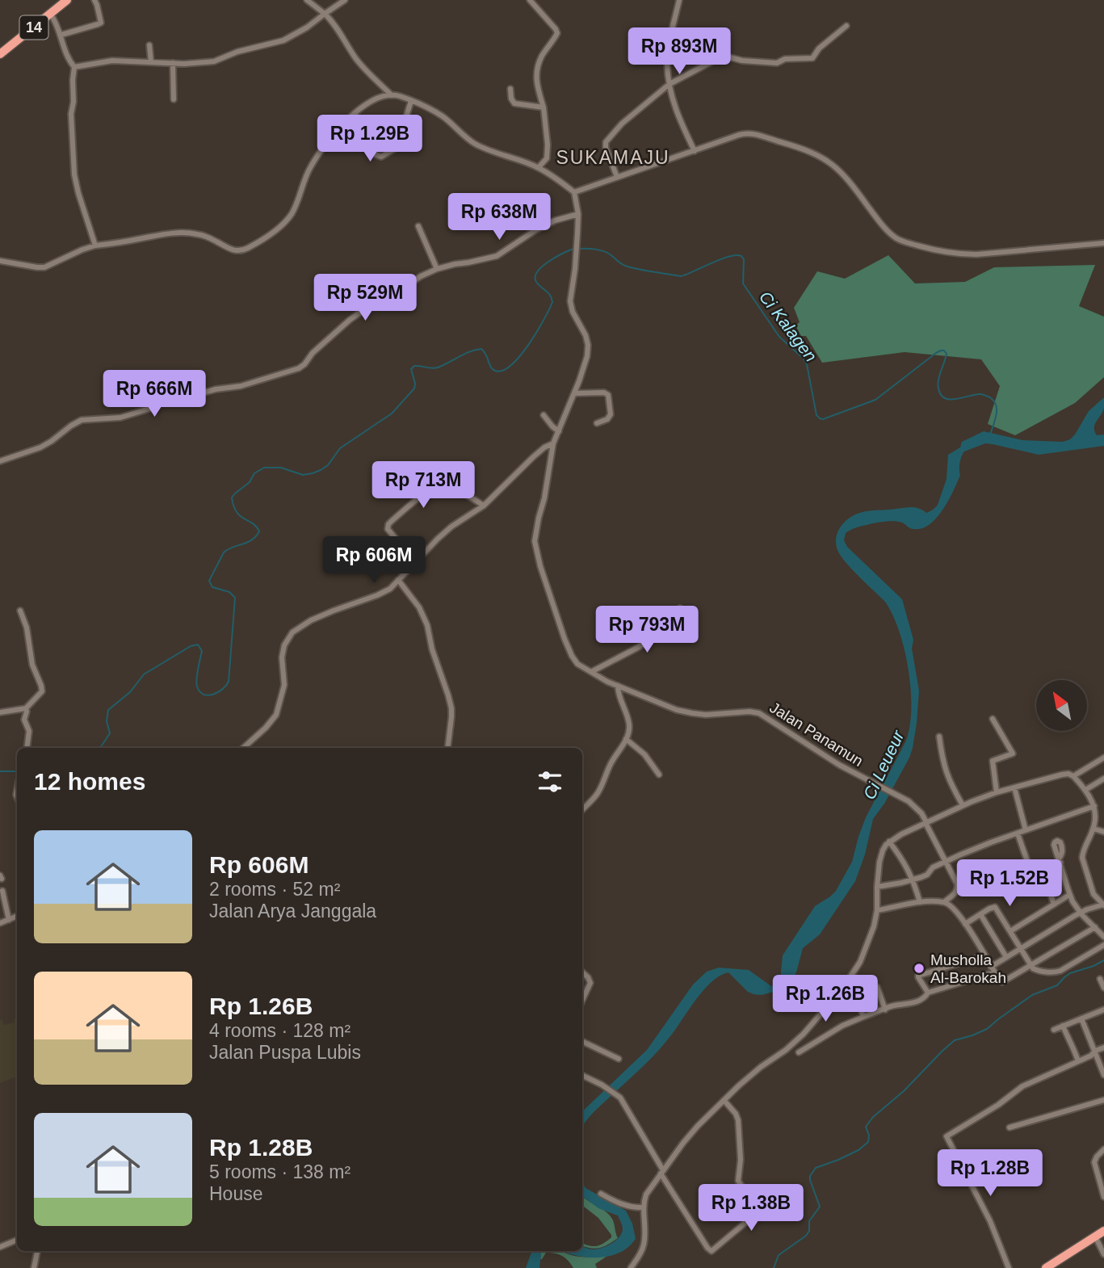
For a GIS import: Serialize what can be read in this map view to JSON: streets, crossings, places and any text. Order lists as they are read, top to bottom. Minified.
{"streets":{"highway":["14"],"street":["Jalan Panamun"]},"districts":["SUKAMAJU"],"water":["Ci Kalagen","Ci Leueur"],"places":["Musholla Al-Barokah"],"north":"top left","page":{"price":["Rp 893M","Rp 1.29B","Rp 638M","Rp 529M","Rp 666M","Rp 713M","Rp 606M","Rp 793M","Rp 1.52B","Rp 1.26B","Rp 1.28B","Rp 1.38B"],"heading":"12 homes","list":[{"name":"Rp 606M","note":"2 rooms · 52 m² · Jalan Arya Janggala"},{"name":"Rp 1.26B","note":"4 rooms · 128 m² · Jalan Puspa Lubis"},{"name":"Rp 1.28B","note":"5 rooms · 138 m² · House"}]}}
